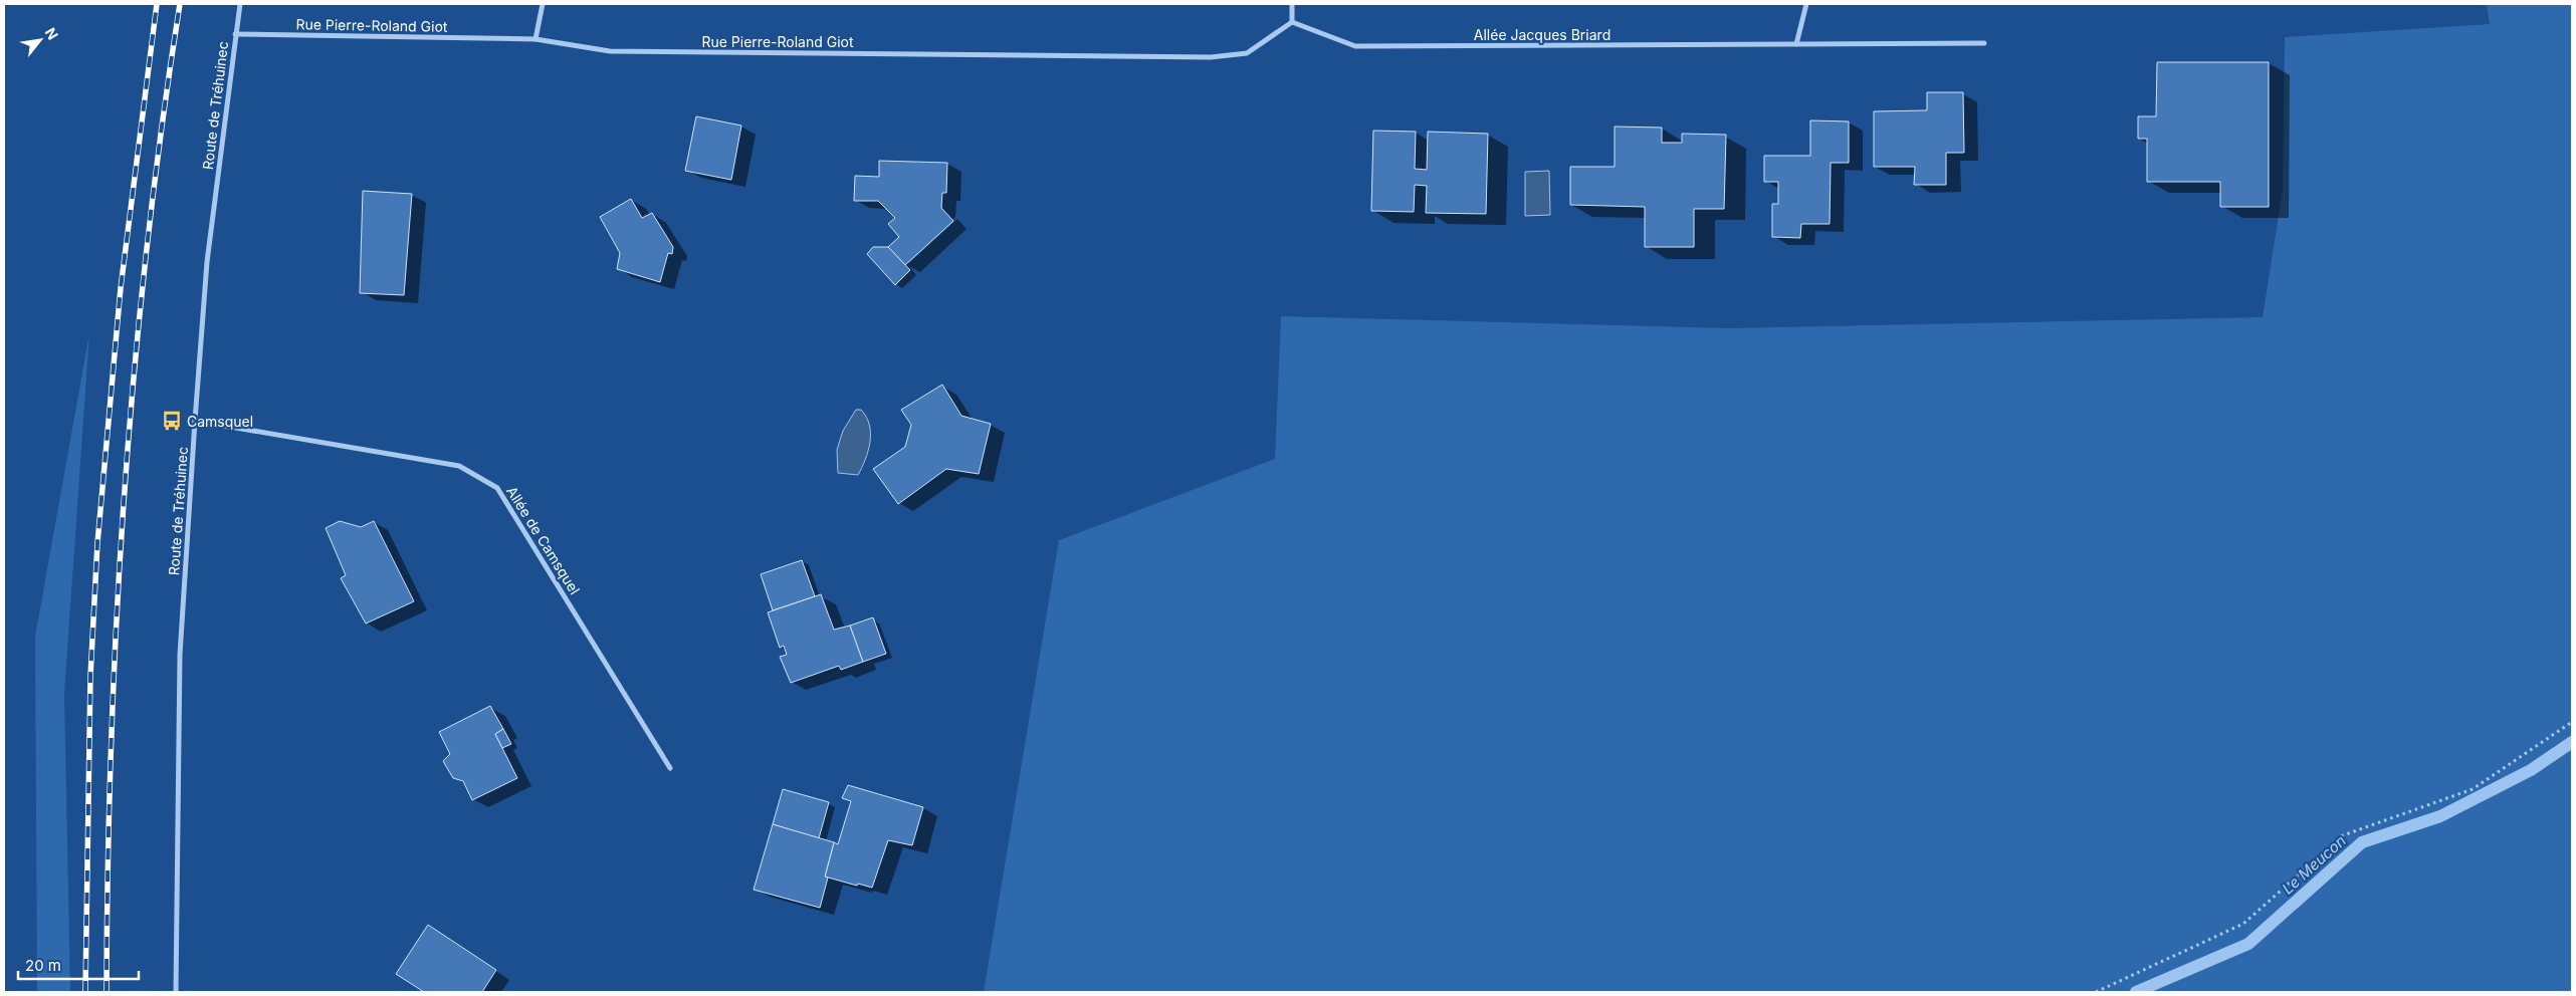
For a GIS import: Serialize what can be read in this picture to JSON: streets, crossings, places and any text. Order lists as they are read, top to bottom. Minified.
{"streets":{"street":["Rue Pierre-Roland Giot","Allée Jacques Briard","Route de Tréhuinec","Allée de Camsquel"]},"crossings":[["Rue Pierre-Roland Giot","Allée Jacques Briard"],["Rue Pierre-Roland Giot","Route de Tréhuinec"],["Route de Tréhuinec","Allée de Camsquel"]],"water":["Le Meucon"],"places":{"bus stop":["Camsquel"]},"scale_bar":"20 m","north":"top right"}
